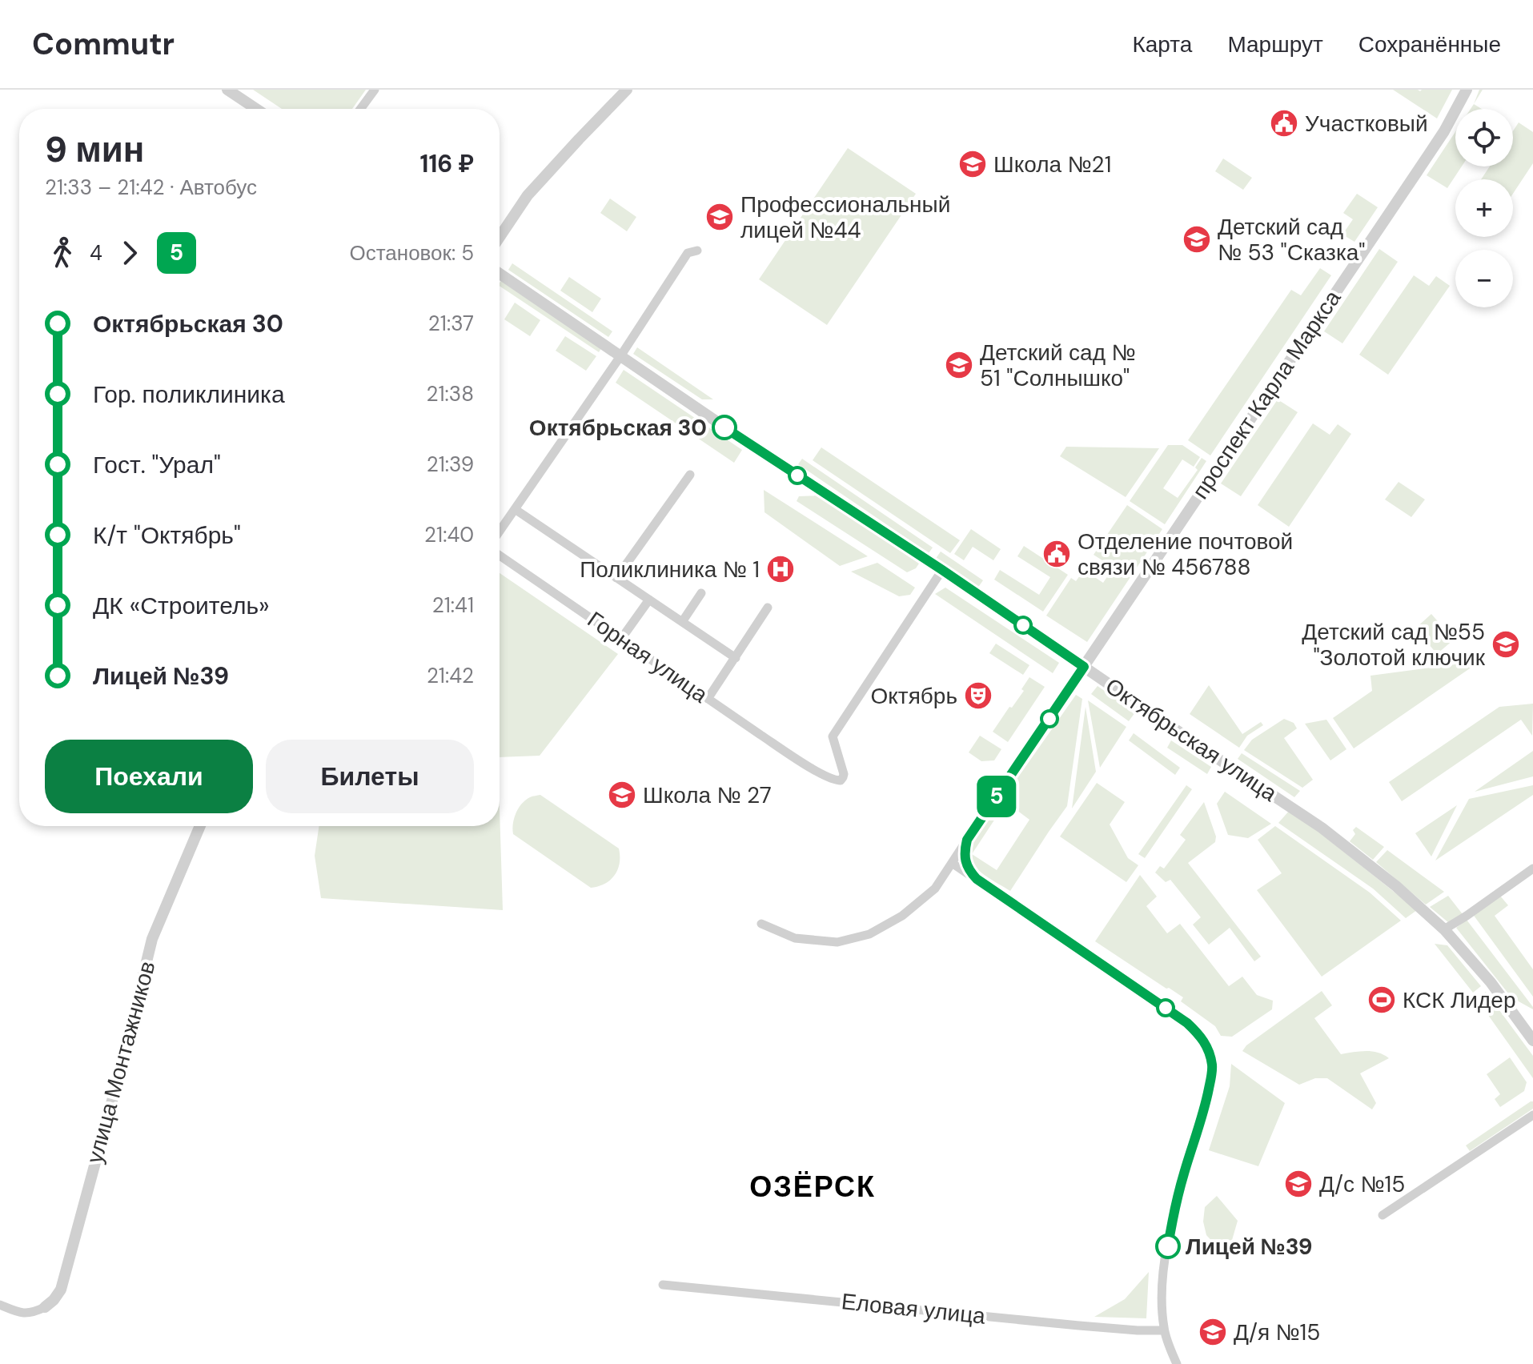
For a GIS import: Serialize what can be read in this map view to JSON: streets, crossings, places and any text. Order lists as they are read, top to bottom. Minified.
{"streets":{"street":["проспект Карла Маркса","Горная улица","Октябрьская улица","улица Монтажников","Еловая улица"]},"crossings":[["проспект Карла Маркса","Октябрьская улица"],["Горная улица","Октябрьская улица"]],"districts":["ОЗЁРСК"],"places":{"public building":["Участковый","Отделение почтовой связи № 456788"],"school or university":["Школа №21","Профессиональный лицей №44","Детский сад № 53 \"Сказка\"","Детский сад № 51 \"Солнышко\"","Детский сад №55 \"Золотой ключик","Школа № 27","Д/с №15","Д/я №15"],"other":["Октябрьская 30","Лицей №39"],"hospital":["Поликлиника № 1"],"theatre":["Октябрь"],"sports":["КСК Лидер"]},"lines":["bus line 5"],"page":{"header":"Commutr","nav":["Карта","Маршрут","Сохранённые"],"on_map":"5","map_buttons":["+","−"],"heading":["9 мин","21:33 – 21:42 · Автобус","116 ₽"],"legs":["4","5","Остановок: 5"],"list":[{"name":"Октябрьская 30","value":"21:37"},{"name":"Гор. поликлиника","value":"21:38"},{"name":"Гост. \"Урал\"","value":"21:39"},{"name":"К/т \"Октябрь\"","value":"21:40"},{"name":"ДК «Строитель»","value":"21:41"},{"name":"Лицей №39","value":"21:42"}],"buttons":["Поехали","Билеты"]}}
